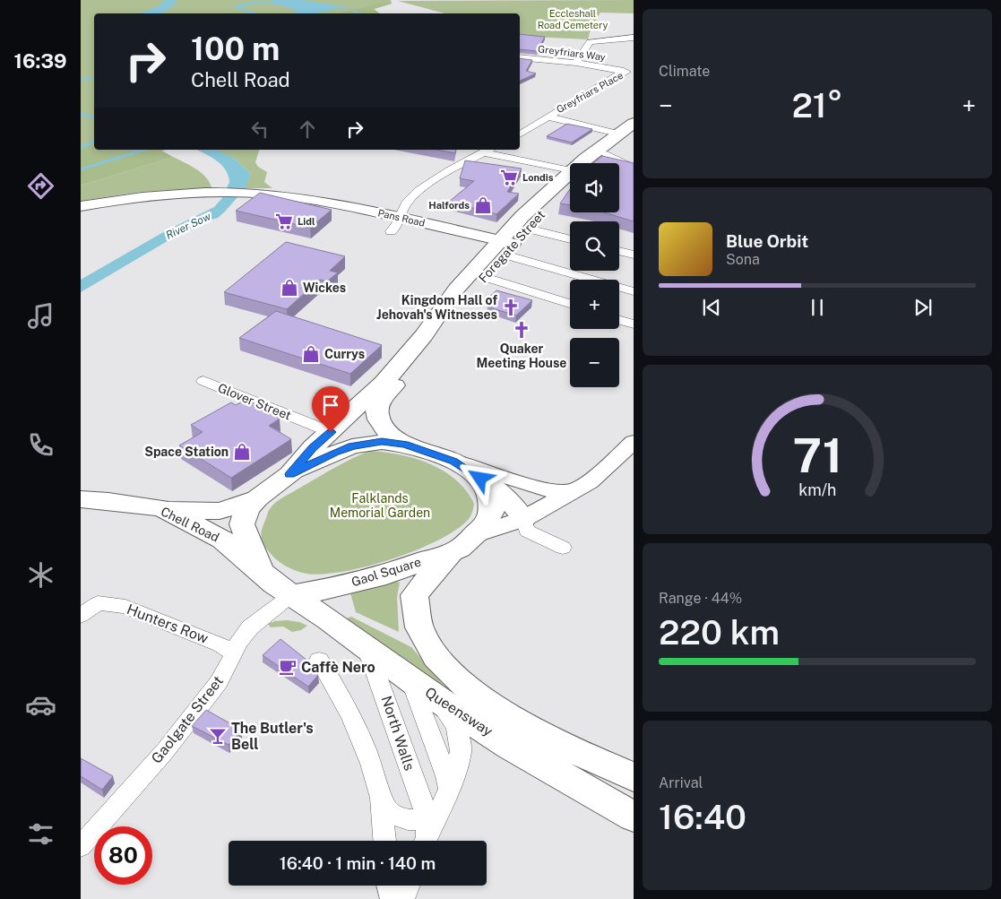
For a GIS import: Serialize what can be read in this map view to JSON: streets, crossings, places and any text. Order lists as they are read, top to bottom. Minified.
{"streets":{"highway":["Foregate Street","Chell Road","Gaol Square","Queensway"],"main road":["Pans Road"],"street":["Greyfriars Way","Greyfriars Place","Glover Street","Hunters Row","Gaolgate Street","North Walls"]},"crossings":[["Greyfriars Way","Greyfriars Place"],["Pans Road","Foregate Street"],["Foregate Street","Glover Street"],["Chell Road","Gaol Square"],["Chell Road","Queensway"],["Chell Road","Gaolgate Street"],["Gaol Square","Queensway"],["Gaol Square","Gaolgate Street"],["Hunters Row","Gaolgate Street"],["Queensway","Gaolgate Street"],["Queensway","North Walls"]],"water":["River Sow"],"parks":["Eccleshall Road Cemetery","Falklands Memorial Garden"],"places":{"supermarket":["Londis","Lidl"],"shop":["Halfords","Wickes","Currys","Space Station"],"church":["Kingdom Hall of Jehovah's Witnesses","Quaker Meeting House"],"cafe":["Caffè Nero"],"bar":["The Butler's Bell"]},"page":{"tabs":"16:39","tile":["Climate",["Range · 44%","220 km"],["Arrival","16:40"]],"turn":["100 m","Chell Road"],"heat":["−","21°","+"],"map_buttons":["+","−"],"song":["Blue Orbit","Sona"],"limit":"80","trip":"16:40 · 1 min · 140 m","gauge":["71","km/h"]}}
